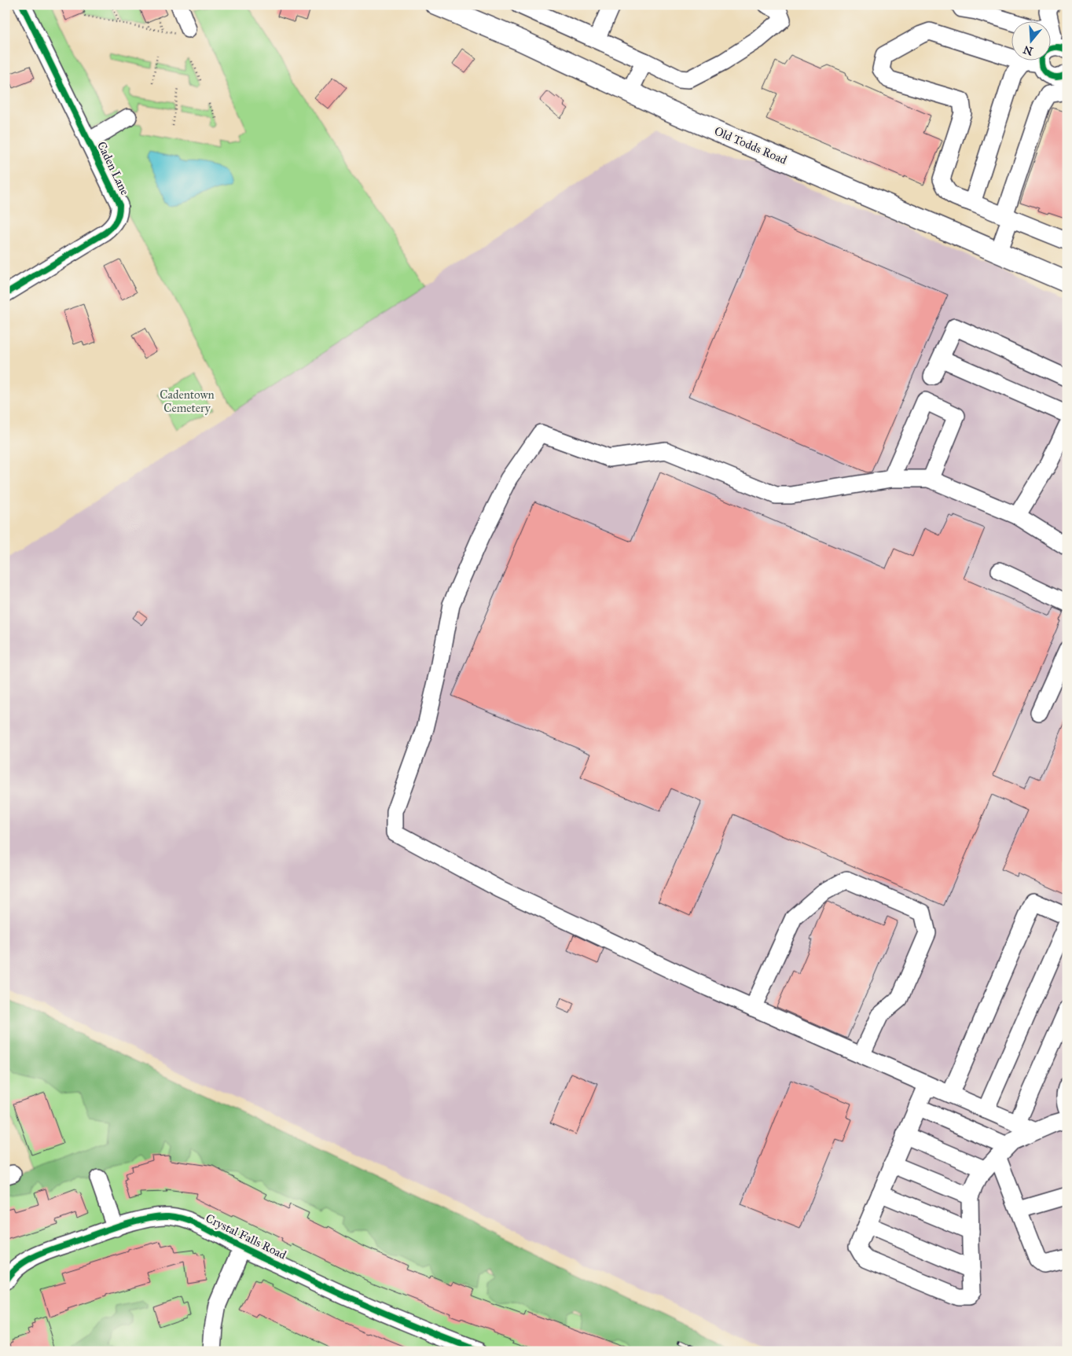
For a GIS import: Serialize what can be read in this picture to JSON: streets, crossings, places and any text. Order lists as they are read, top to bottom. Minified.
{"streets":{"main road":["Old Todds Road"],"street":["Caden Lane","Crystal Falls Road"]},"parks":["Cadentown Cemetery"],"north":"bottom"}
